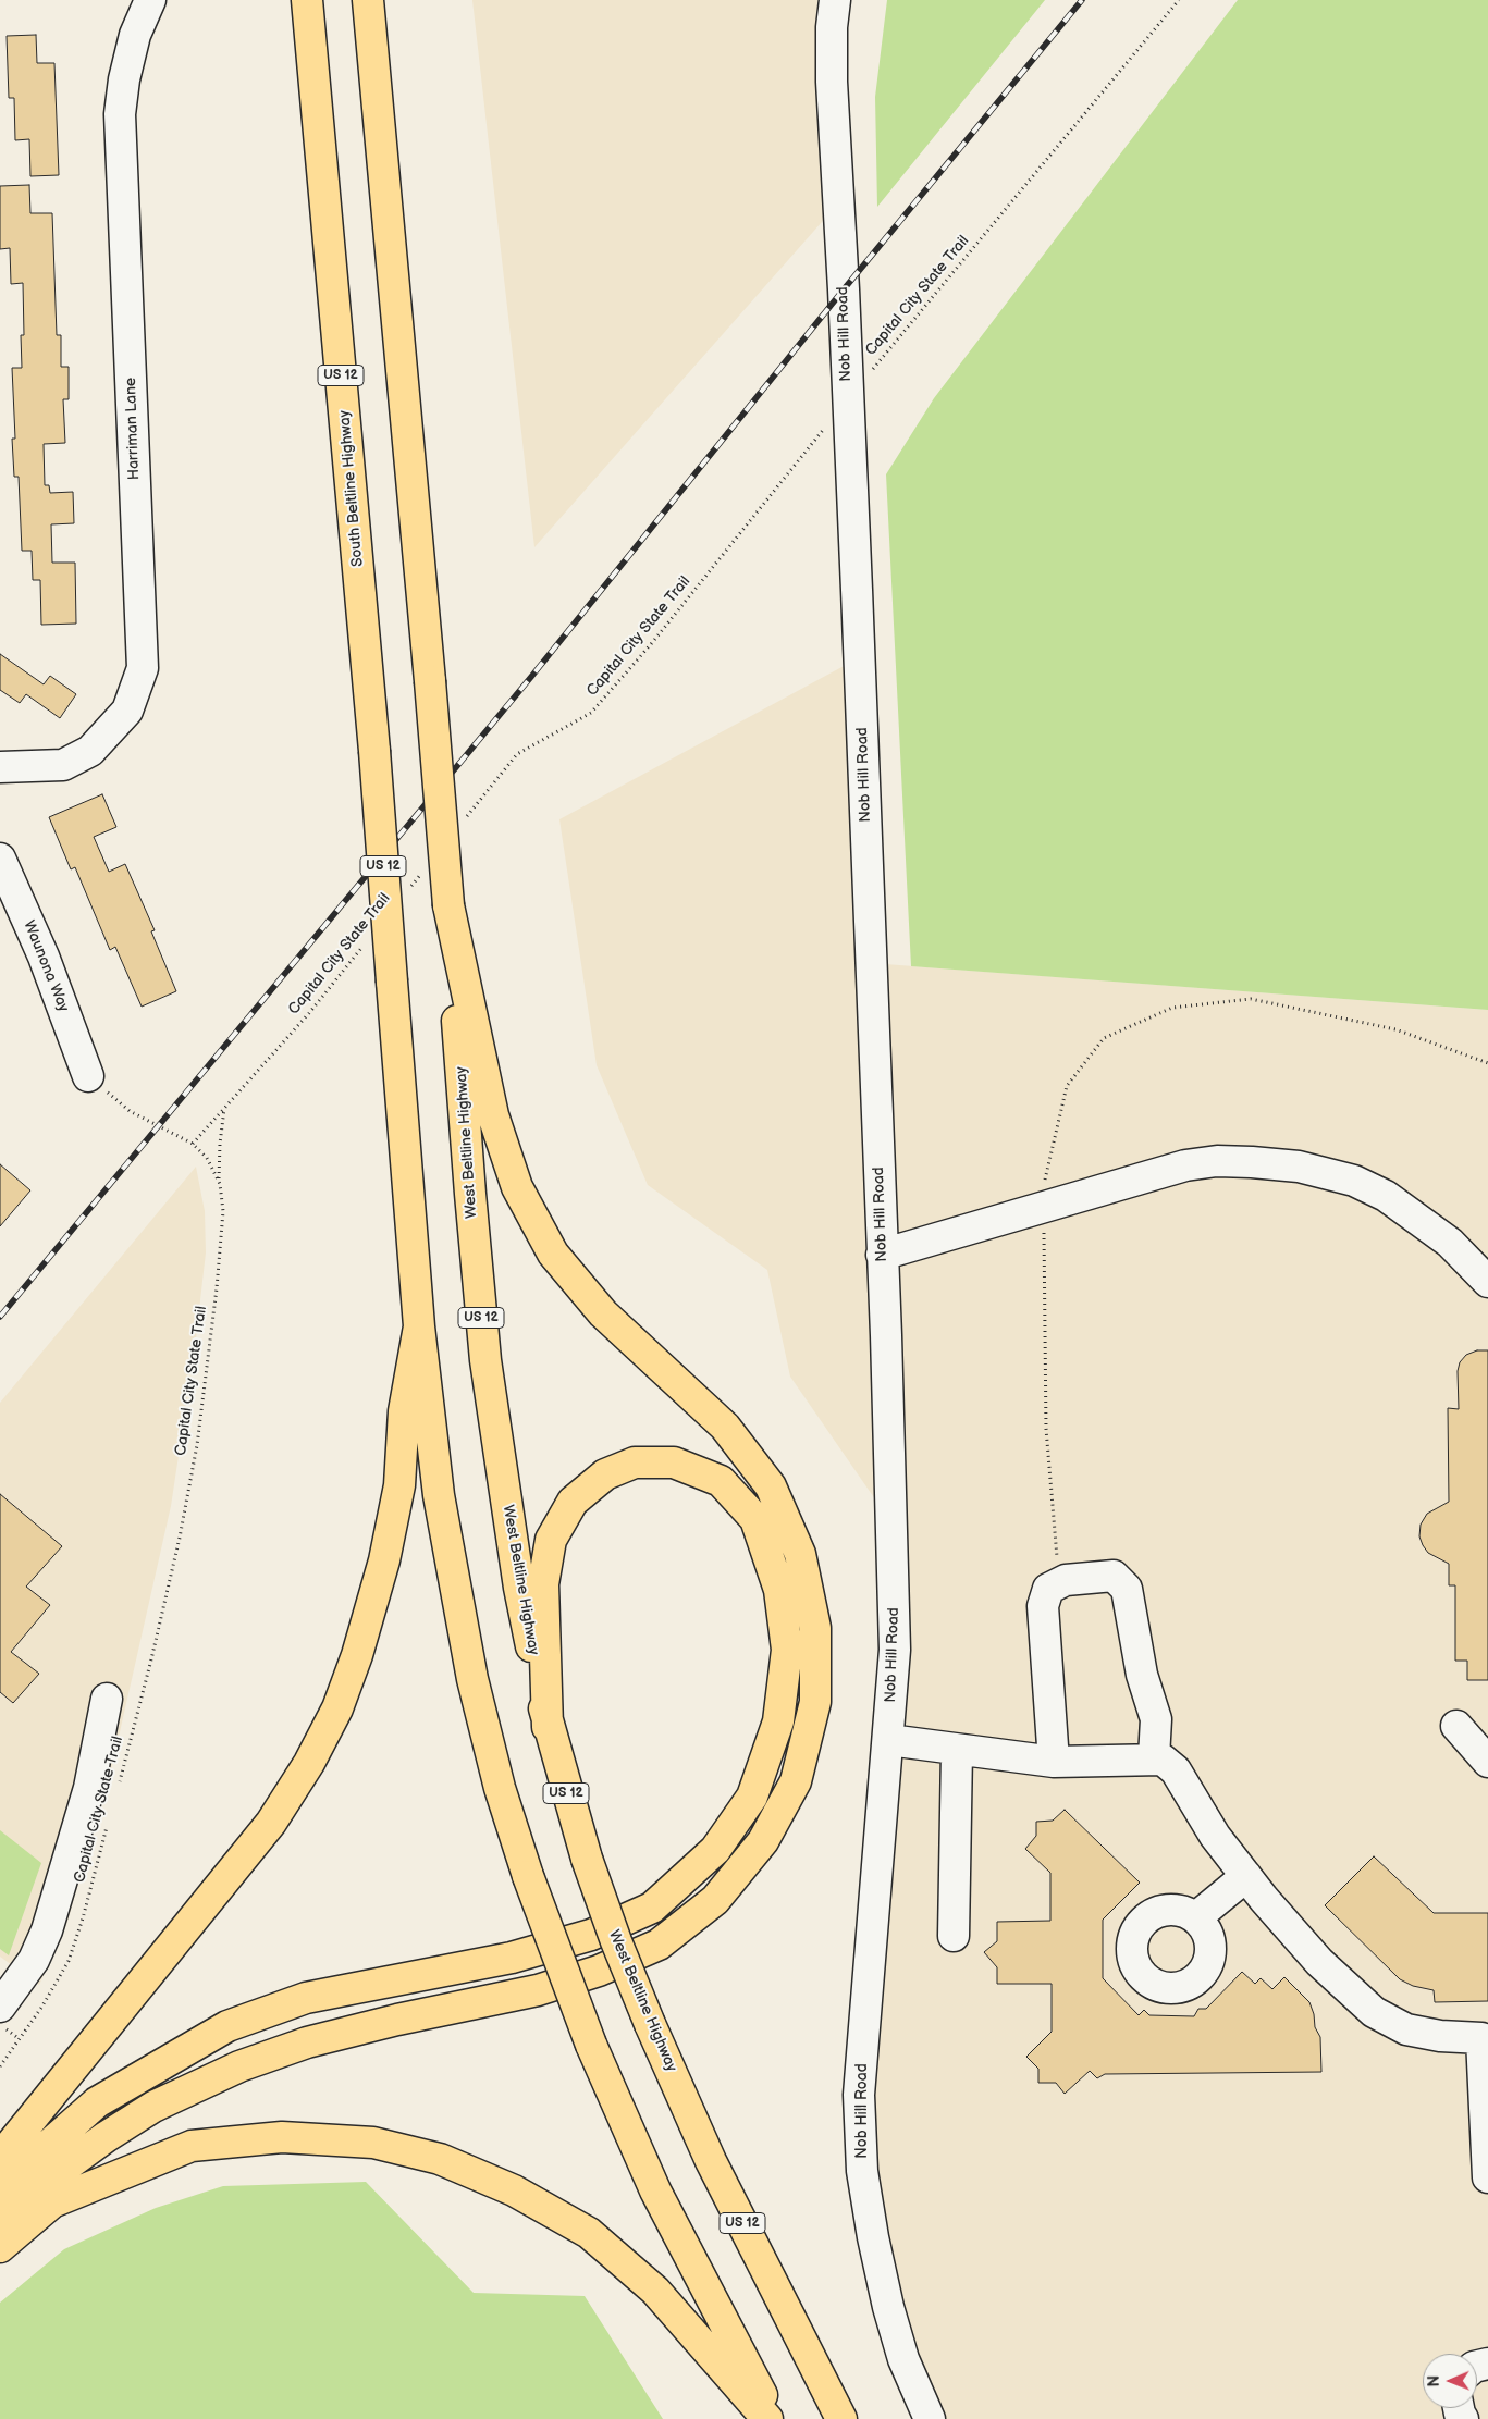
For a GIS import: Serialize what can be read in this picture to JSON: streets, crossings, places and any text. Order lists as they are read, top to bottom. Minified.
{"streets":{"highway":["US 12","South Beltline Highway","West Beltline Highway"],"street":["Nob Hill Road","Harriman Lane","Waunona Way"],"path":["Capital City State Trail"]},"crossings":[["Capital City State Trail","Nob Hill Road"],["US 12","South Beltline Highway"]],"north":"left"}
